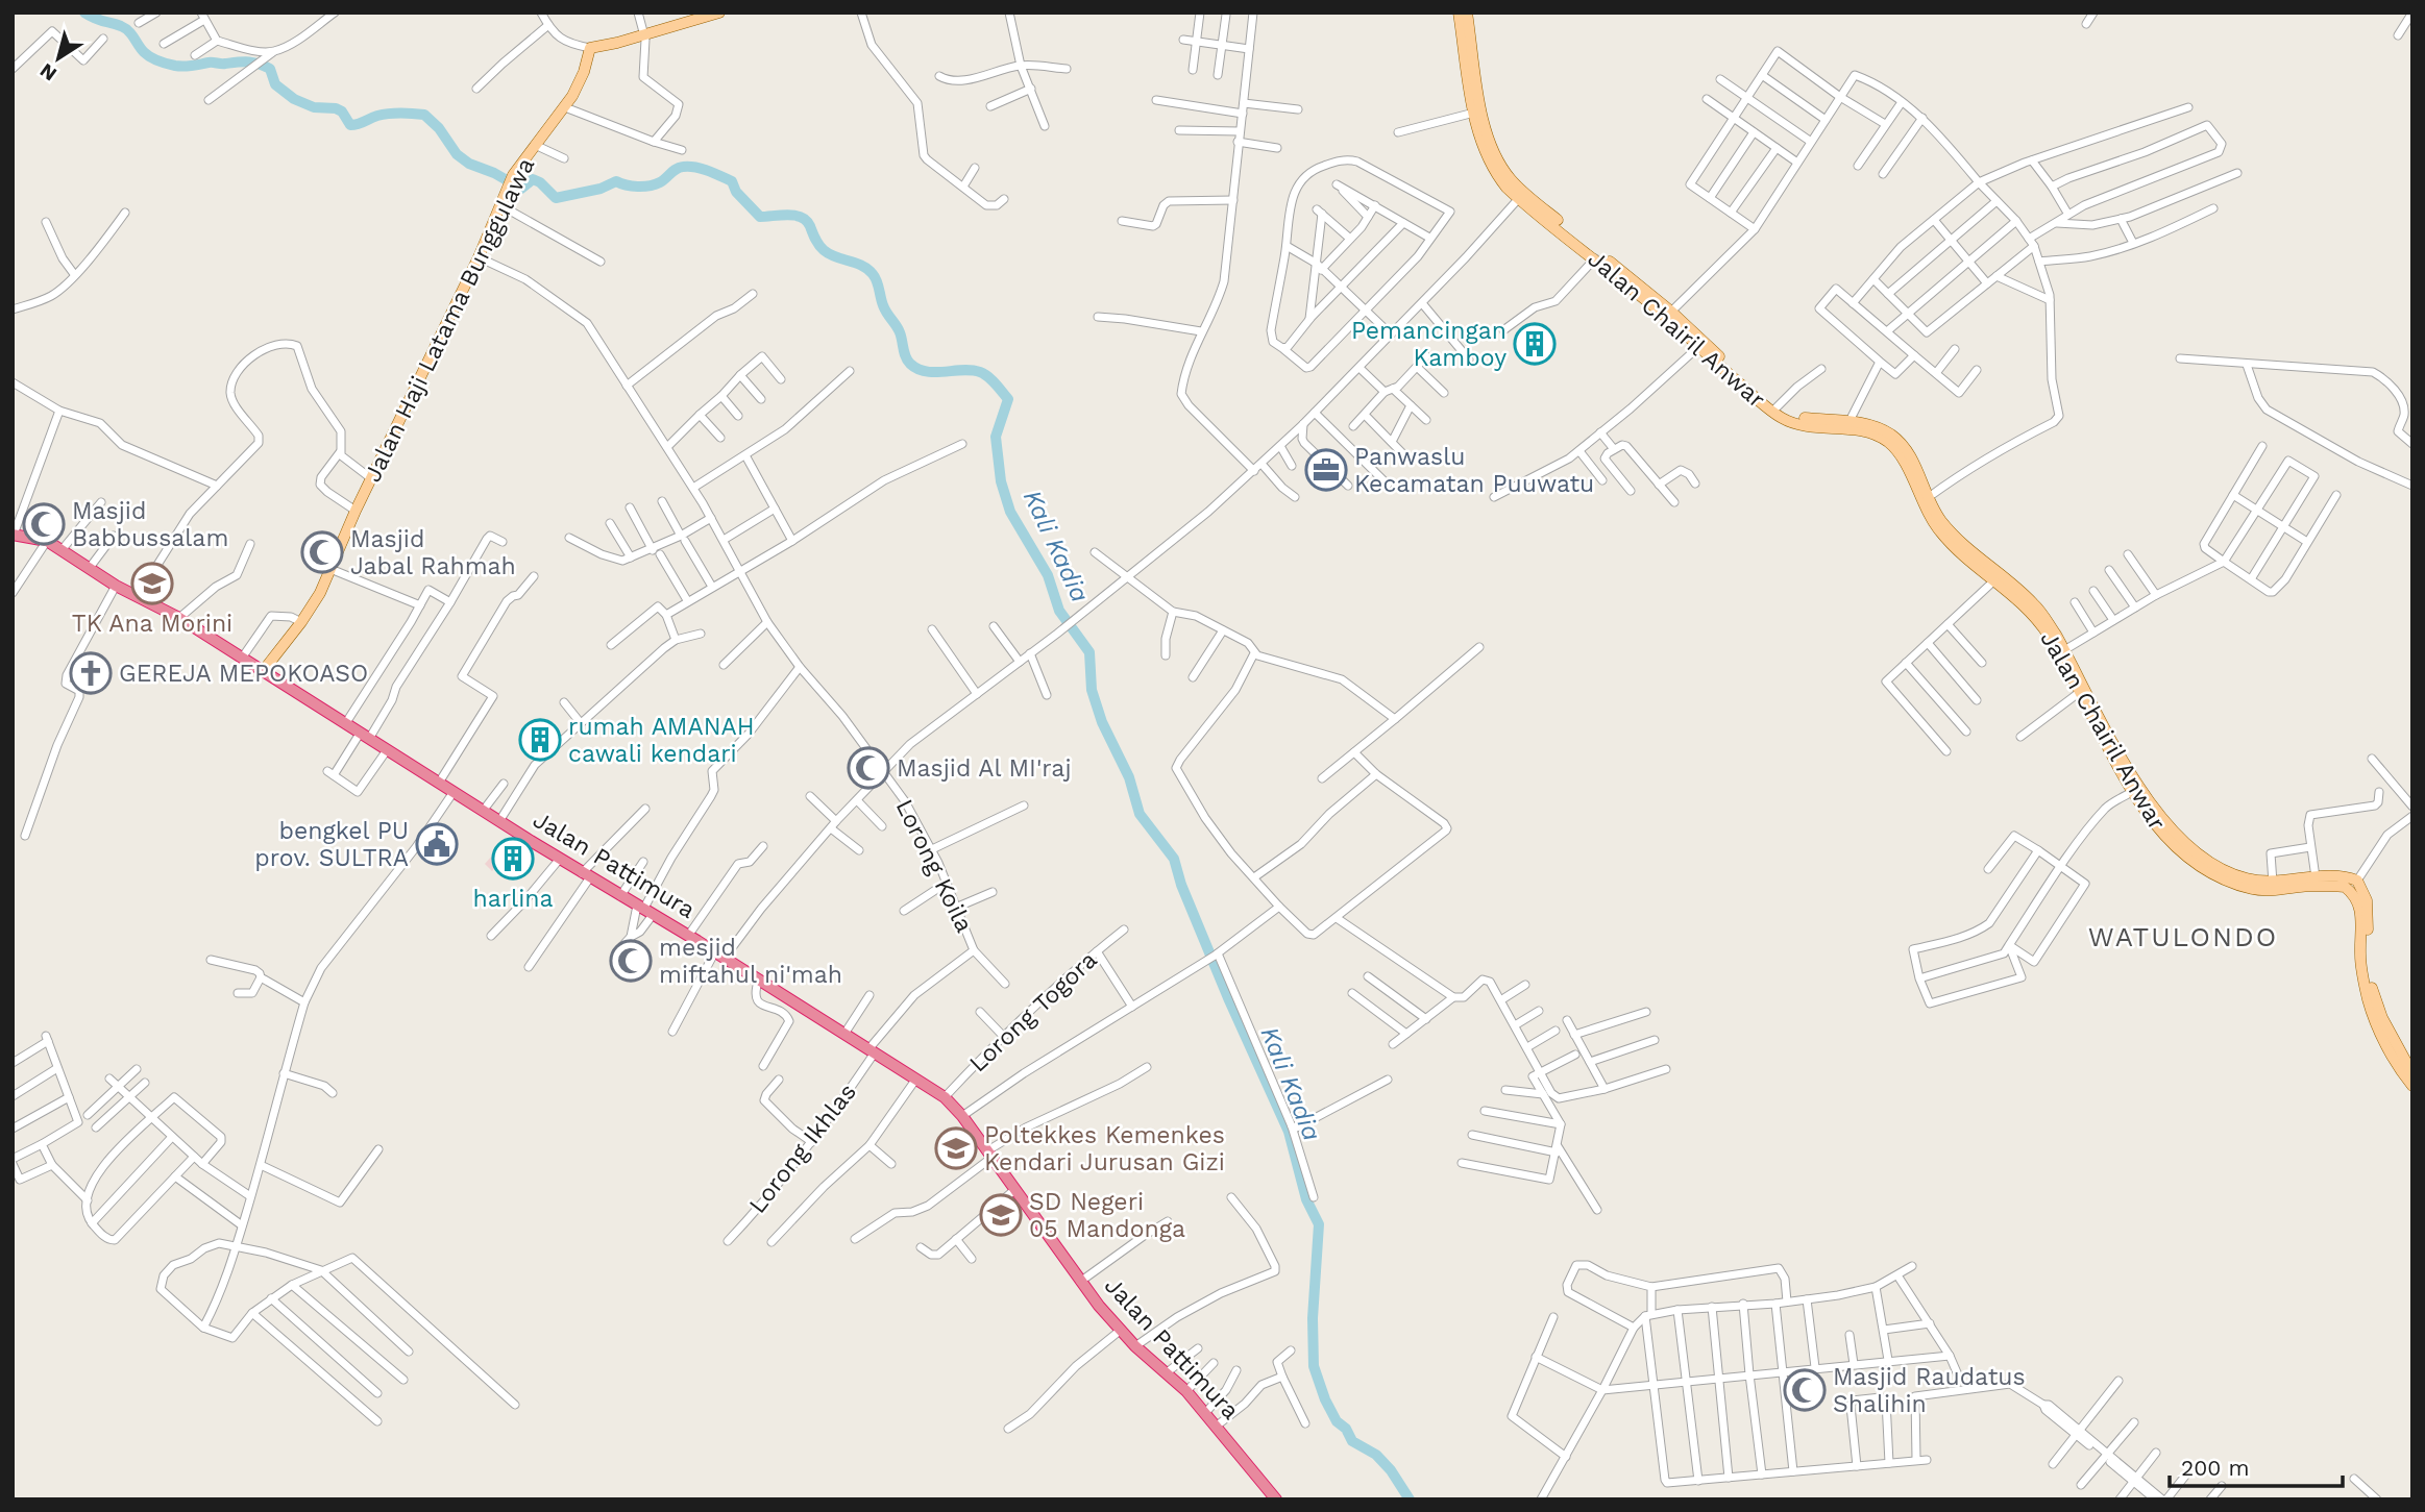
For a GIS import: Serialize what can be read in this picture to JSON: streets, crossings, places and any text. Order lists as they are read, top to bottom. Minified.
{"streets":{"highway":["Jalan Pattimura"],"main road":["Jalan Haji Latama Bunggulawa","Jalan Chairil Anwar"],"street":["Lorong Koila","Lorong Togora","Lorong Ikhlas"]},"crossings":[["Jalan Haji Latama Bunggulawa","Jalan Pattimura"],["Jalan Haji Latama Bunggulawa","Lorong Koila"],["Jalan Pattimura","Lorong Koila"],["Jalan Pattimura","Lorong Togora"],["Jalan Pattimura","Lorong Ikhlas"],["Lorong Koila","Lorong Ikhlas"]],"districts":["WATULONDO"],"water":["Kali Kadia"],"places":{"building":["Pemancingan Kamboy","rumah AMANAH cawali kendari","harlina"],"office":["Panwaslu Kecamatan Puuwatu"],"mosque":["Masjid Babbussalam","Masjid Jabal Rahmah","Masjid Al MI'raj","mesjid miftahul ni'mah","Masjid Raudatus Shalihin"],"school or university":["TK Ana Morini","Poltekkes Kemenkes Kendari Jurusan Gizi","SD Negeri 05 Mandonga"],"church":["GEREJA MEPOKOASO"],"public building":["bengkel PU prov. SULTRA"]},"scale_bar":"200 m","north":"bottom left"}
